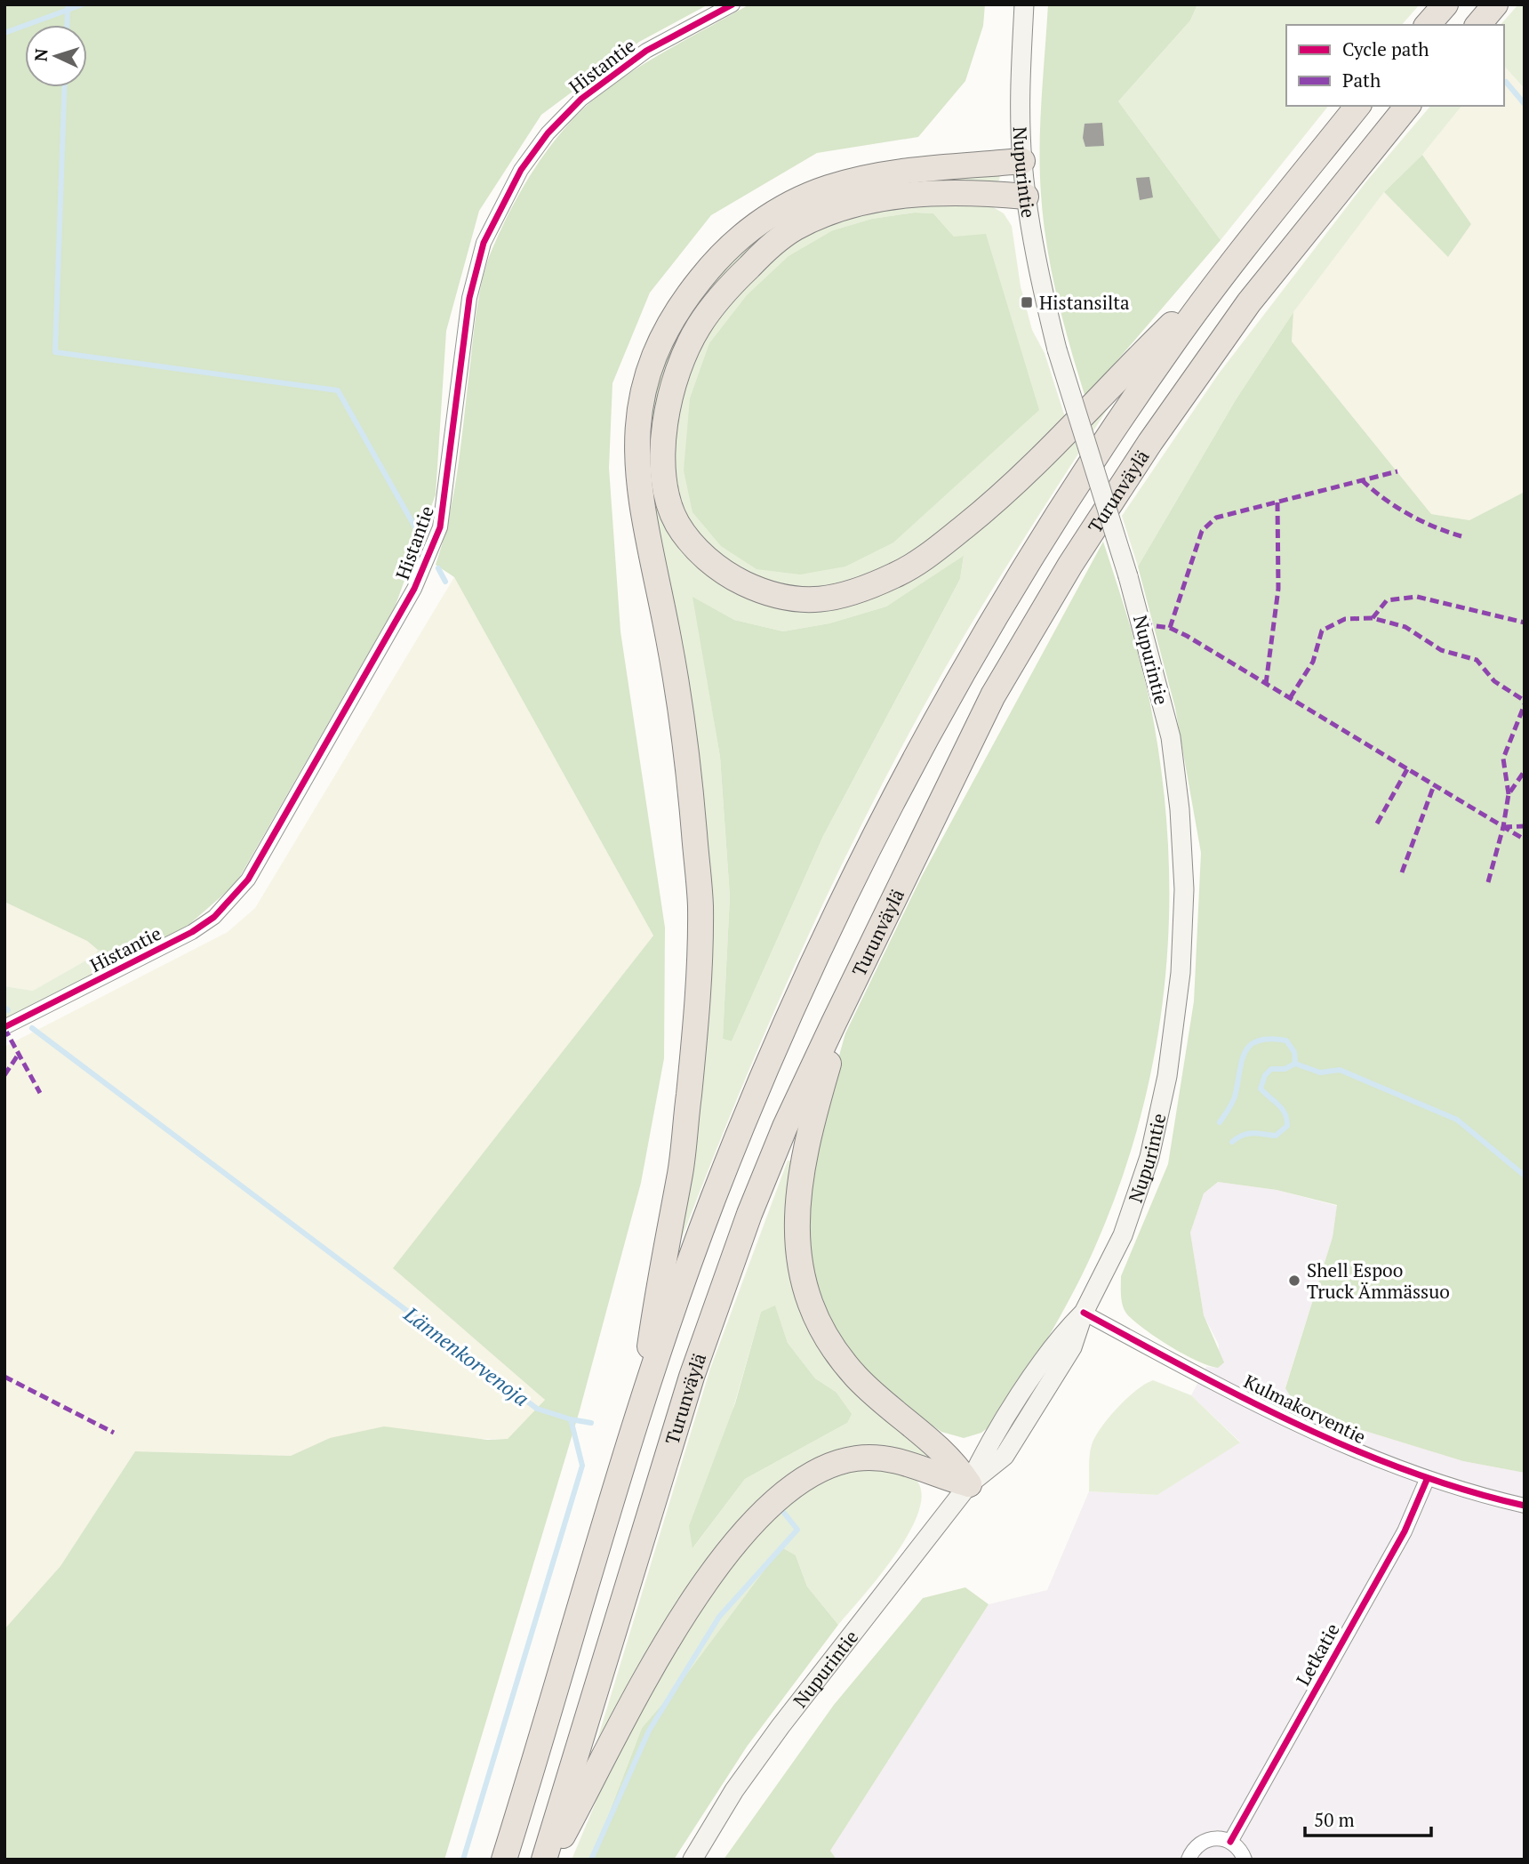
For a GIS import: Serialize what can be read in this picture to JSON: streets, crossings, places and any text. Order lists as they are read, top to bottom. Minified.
{"streets":{"highway":["Turunväylä"],"main road":["Nupurintie"],"street":["Histantie","Kulmakorventie","Letkatie"]},"crossings":[["Nupurintie","Kulmakorventie"],["Kulmakorventie","Letkatie"]],"water":["Lännenkorvenoja"],"places":{"transit":["Histansilta"],"other":["Shell Espoo Truck Ämmässuo"]},"legend":["Cycle path","Path"],"scale_bar":"50 m","north":"left"}
